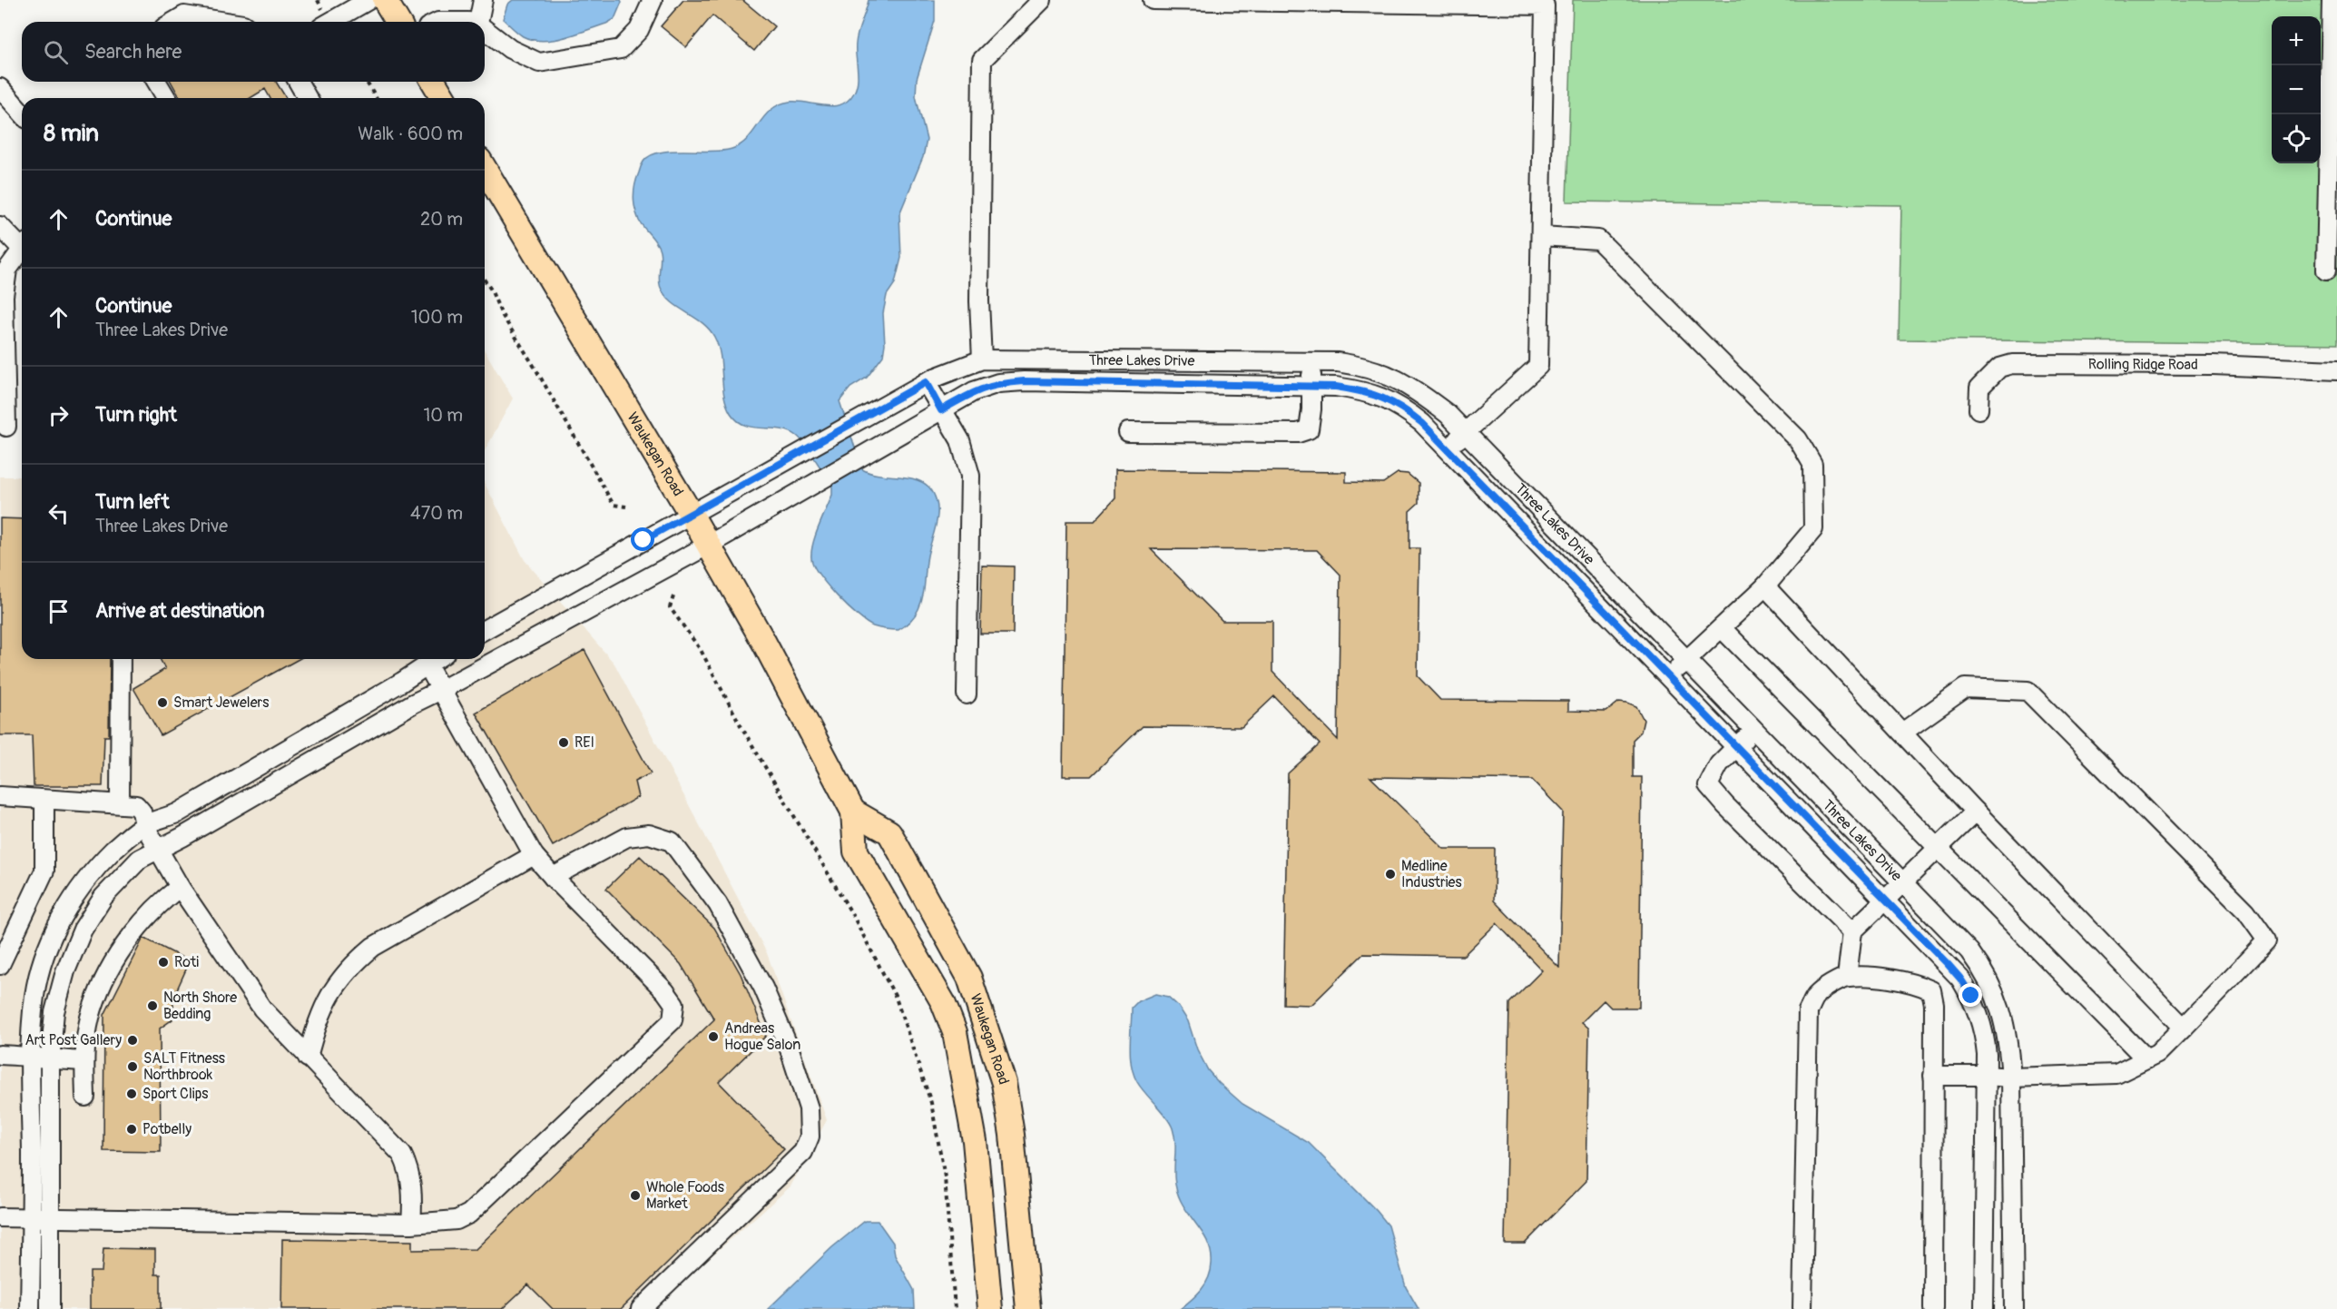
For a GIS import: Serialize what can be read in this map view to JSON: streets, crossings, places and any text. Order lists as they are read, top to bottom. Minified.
{"streets":{"main road":["Waukegan Road"],"street":["Three Lakes Drive","Rolling Ridge Road"]},"crossings":[["Three Lakes Drive","Waukegan Road"]],"places":["Smart Jewelers","REI","Medline Industries","Roti","North Shore Bedding","Andreas Hogue Salon","Art Post Gallery","SALT Fitness Northbrook","Sport Clips","Potbelly","Whole Foods Market"],"page":{"map_buttons":["+","−"],"search":"Search here","heading":["8 min","Walk · 600 m"],"list":[["Continue","20 m"],["Continue","Three Lakes Drive","100 m"],["Turn right","10 m"],["Turn left","Three Lakes Drive","470 m"],"Arrive at destination"]}}
